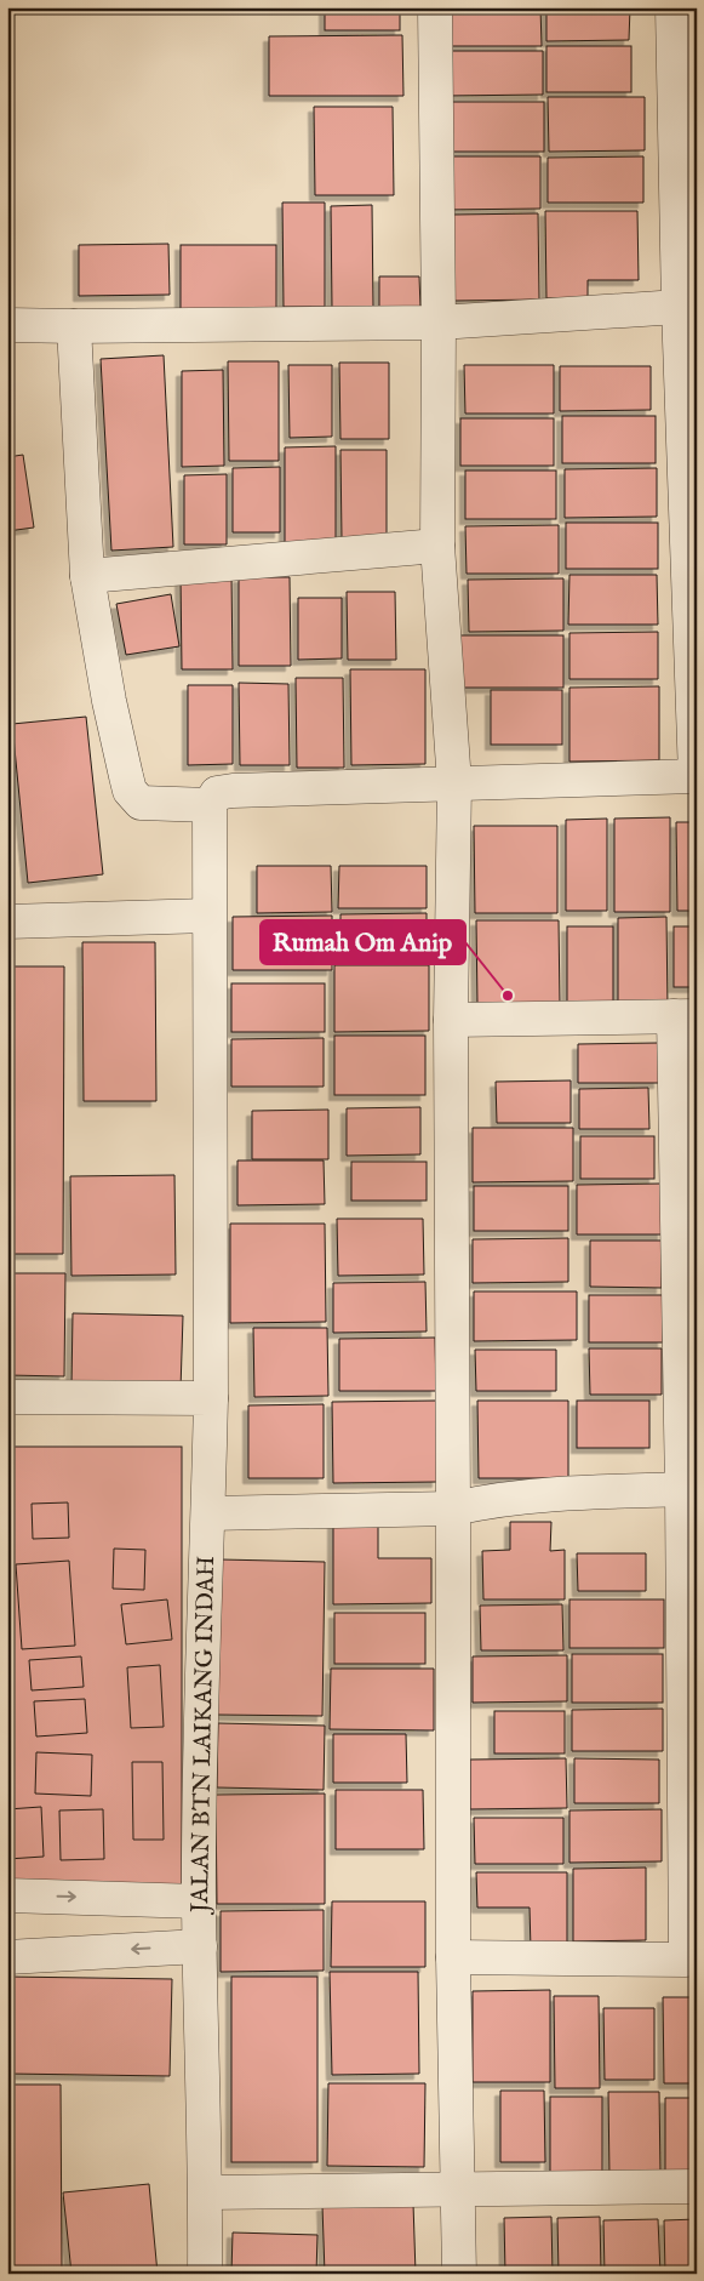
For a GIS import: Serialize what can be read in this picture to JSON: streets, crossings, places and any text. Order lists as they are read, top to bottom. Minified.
{"streets":{"street":["JALAN BTN LAIKANG INDAH"]},"places":["Rumah Om Anip"]}
